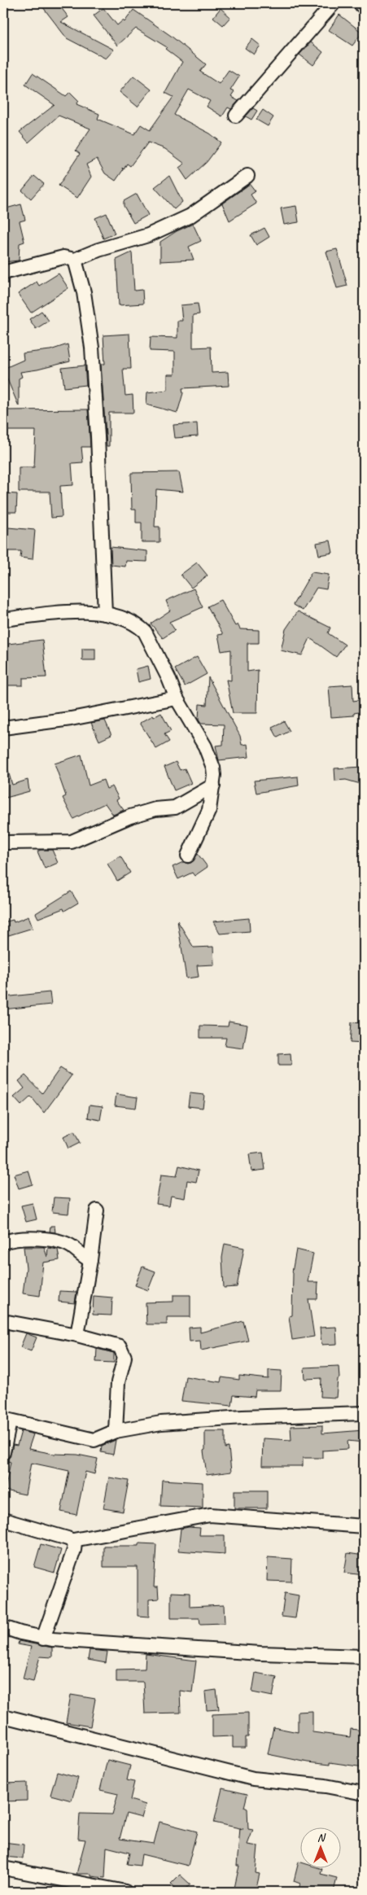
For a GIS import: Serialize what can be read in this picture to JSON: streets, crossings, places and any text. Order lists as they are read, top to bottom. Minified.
{"north":"top"}
